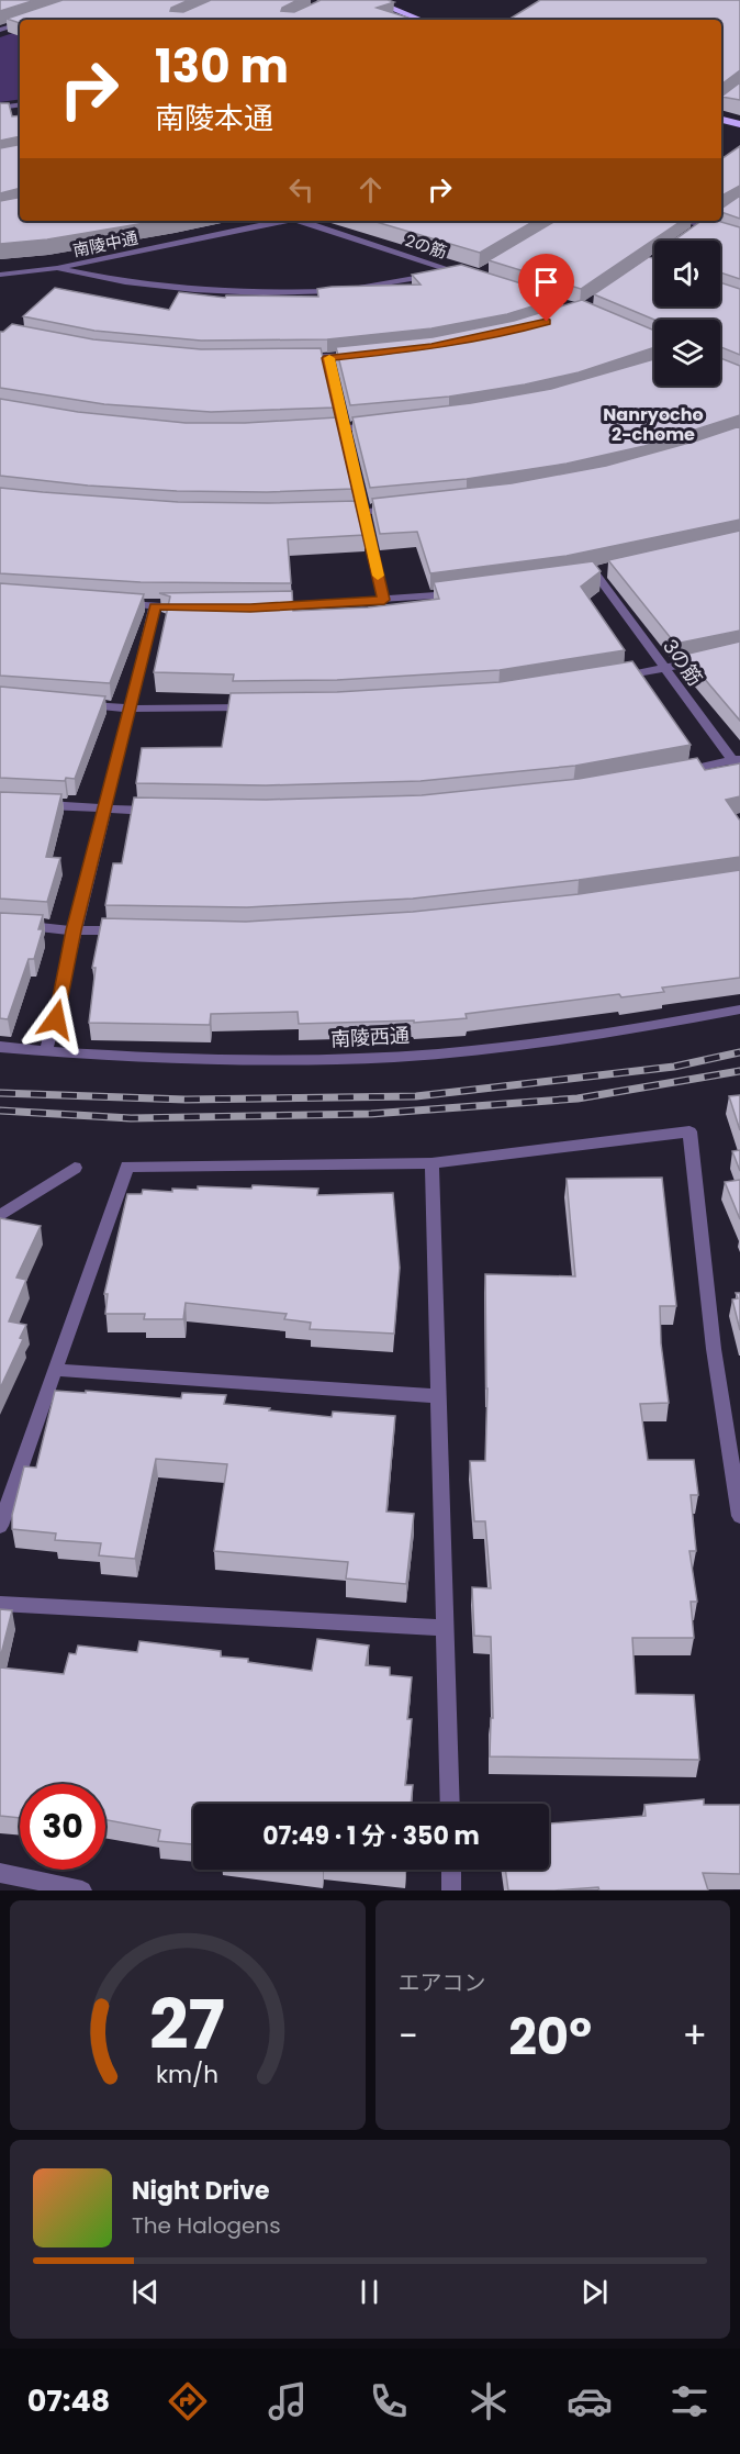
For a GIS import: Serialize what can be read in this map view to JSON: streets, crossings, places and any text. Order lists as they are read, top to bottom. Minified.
{"streets":{"street":["南陵中通","2の筋","3の筋","南陵西通"]},"districts":["Nanryocho 2-chome"],"page":{"turn":["130 m","南陵本通"],"limit":"30","trip":"07:49 · 1 分 · 350 m","tile":"エアコン","heat":["−","20°","+"],"song":["Night Drive","The Halogens"],"tabs":"07:48","gauge":["27","km/h"]}}
